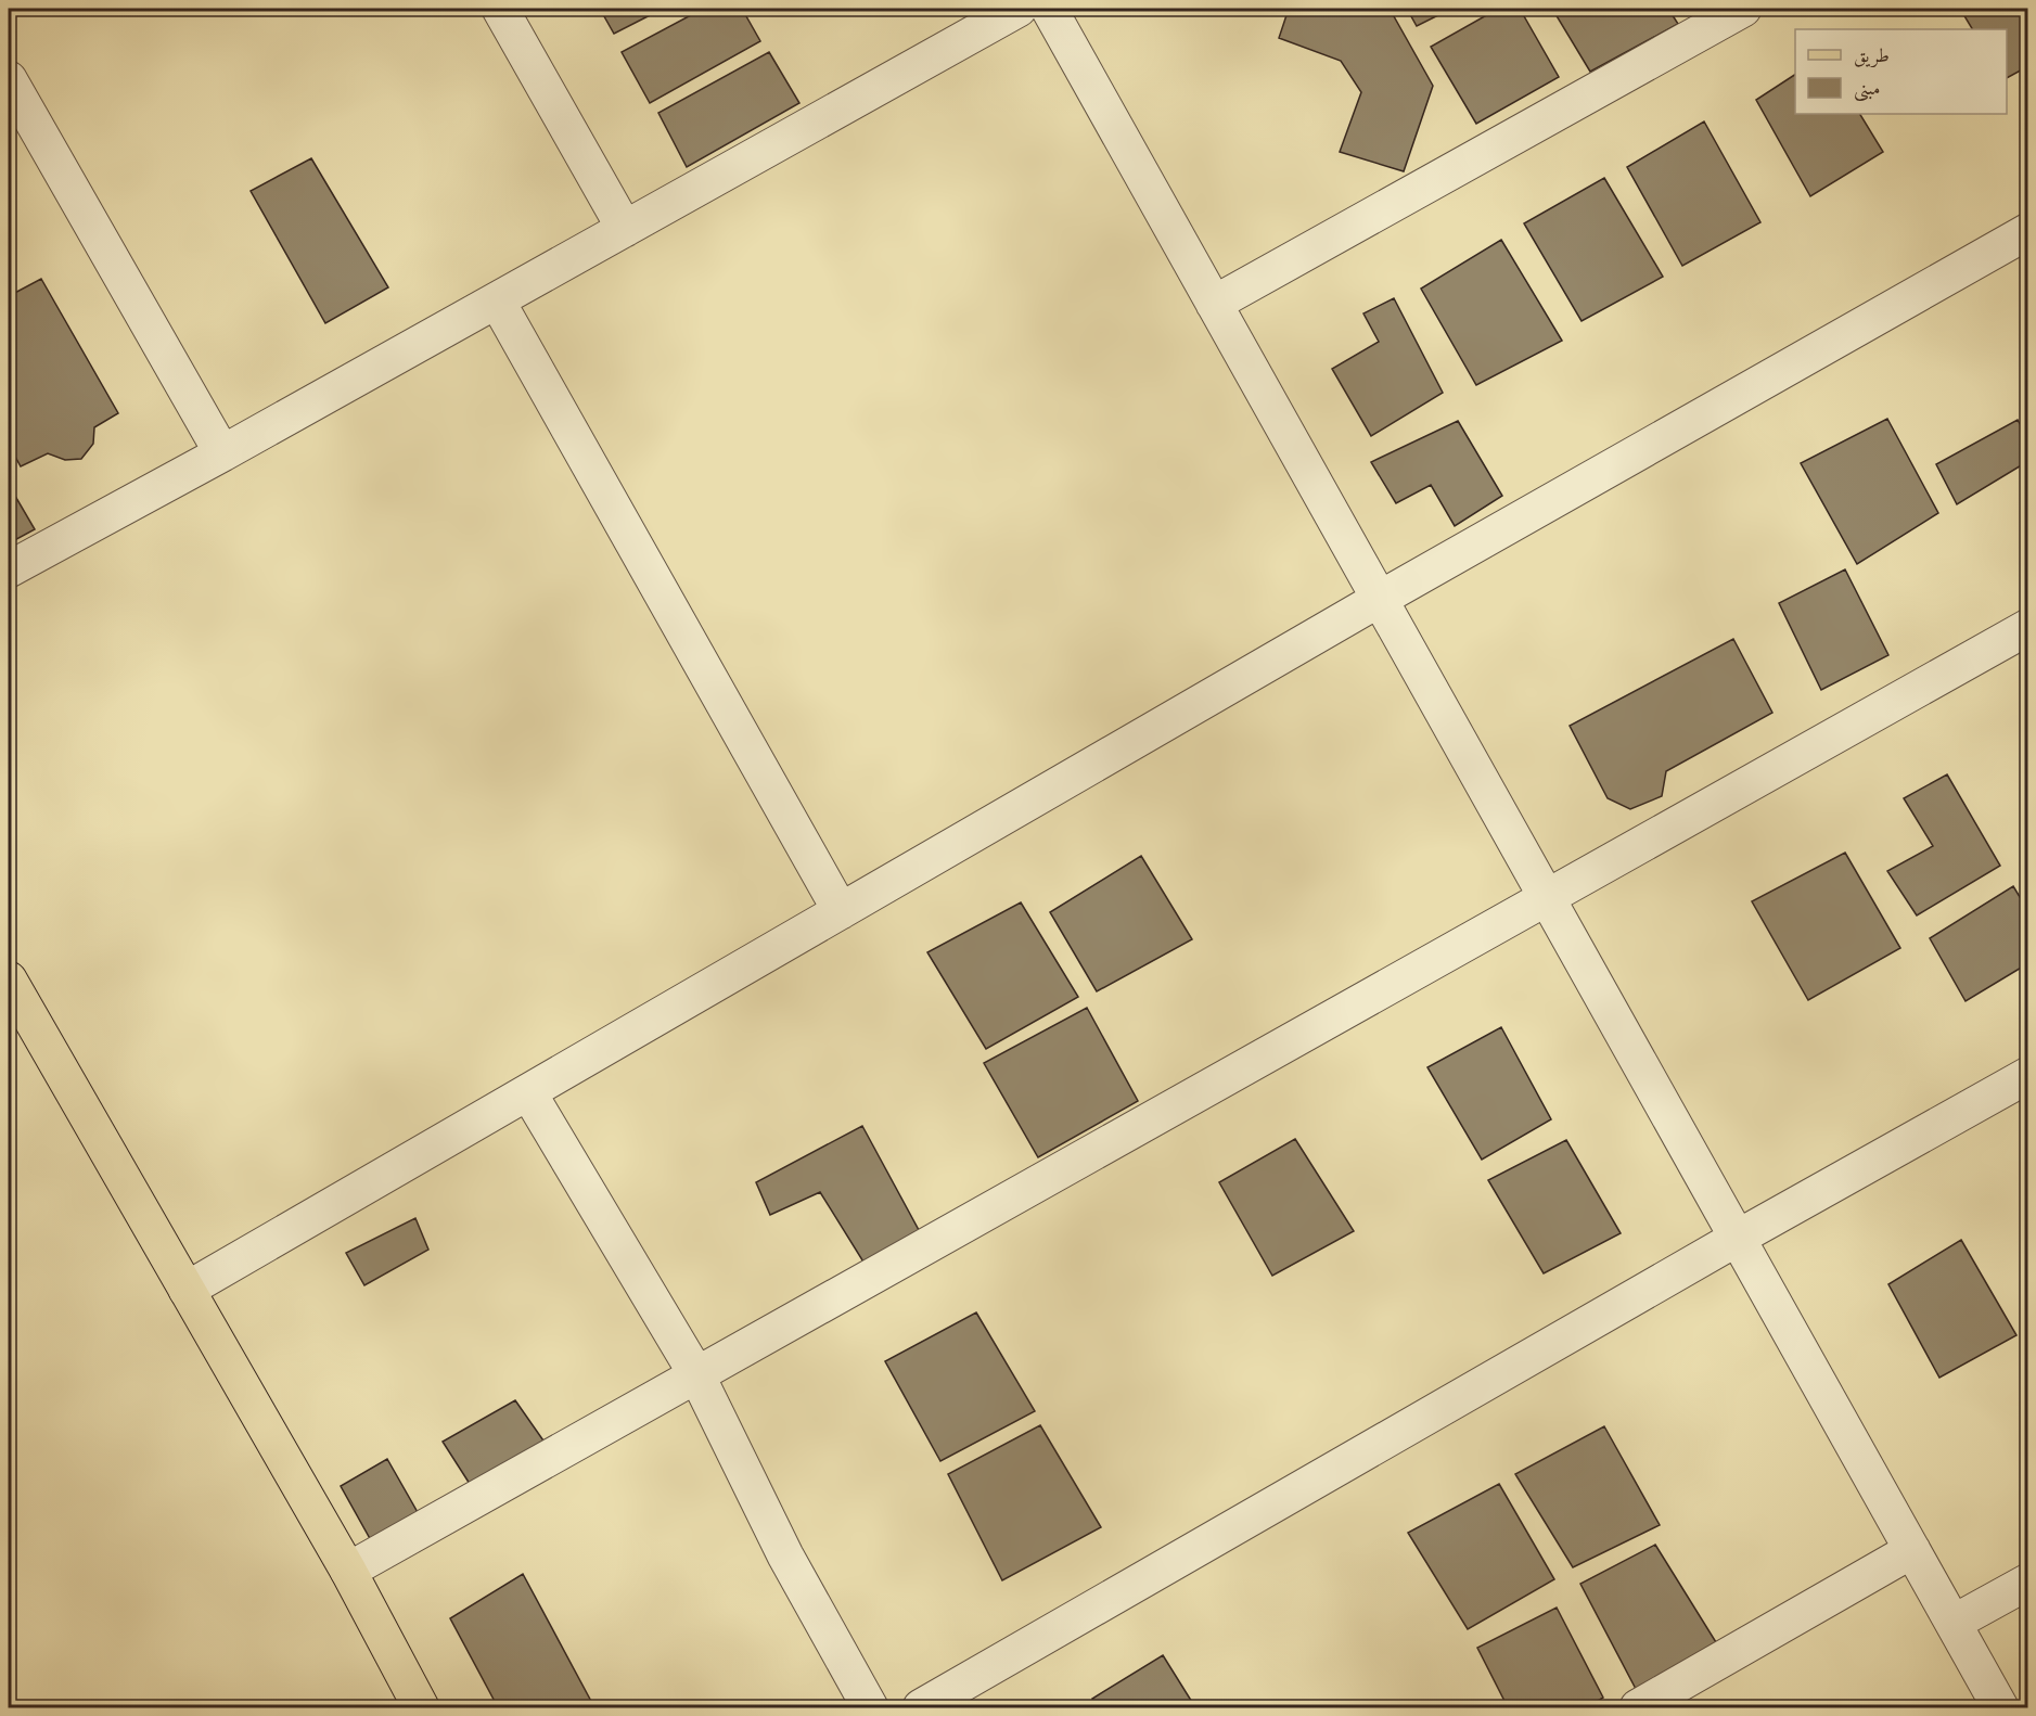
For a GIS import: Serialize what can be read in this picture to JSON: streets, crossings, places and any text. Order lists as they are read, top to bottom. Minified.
{"legend":["طريق","مبنى"]}
